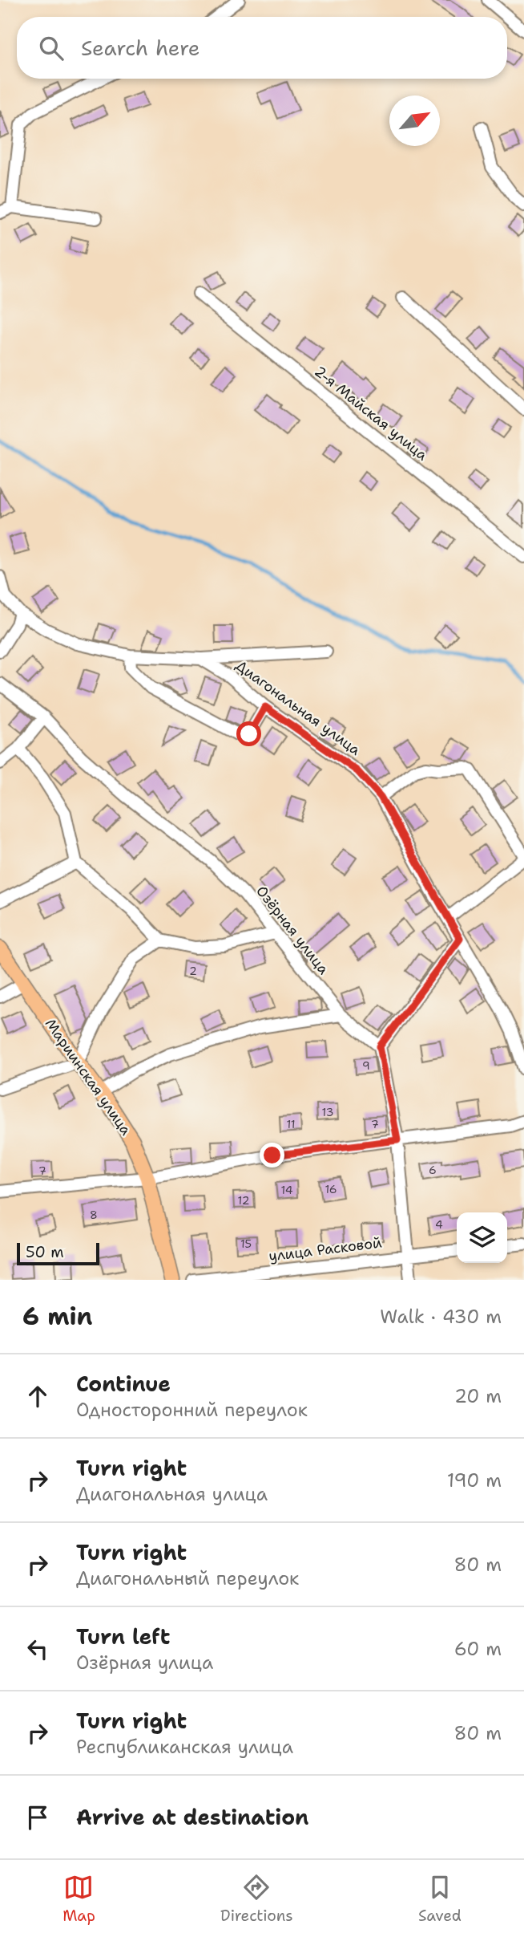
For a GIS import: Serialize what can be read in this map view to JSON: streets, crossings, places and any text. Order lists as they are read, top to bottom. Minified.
{"streets":{"main road":["Мариинская улица"],"street":["2-я Майская улица","Диагональная улица","Озёрная улица","улица Расковой"]},"house_numbers":["2","9","13","11","7","6","7","16","14","12","8","4","15"],"scale_bar":"50 m","north":"top right","page":{"search":"Search here","scale":"50 m","heading":["6 min","Walk · 430 m"],"list":[["Continue","Односторонний переулок","20 m"],["Turn right","Диагональная улица","190 m"],["Turn right","Диагональный переулок","80 m"],["Turn left","Озёрная улица","60 m"],["Turn right","Республиканская улица","80 m"],"Arrive at destination"],"nav":["Map","Directions","Saved"]}}
